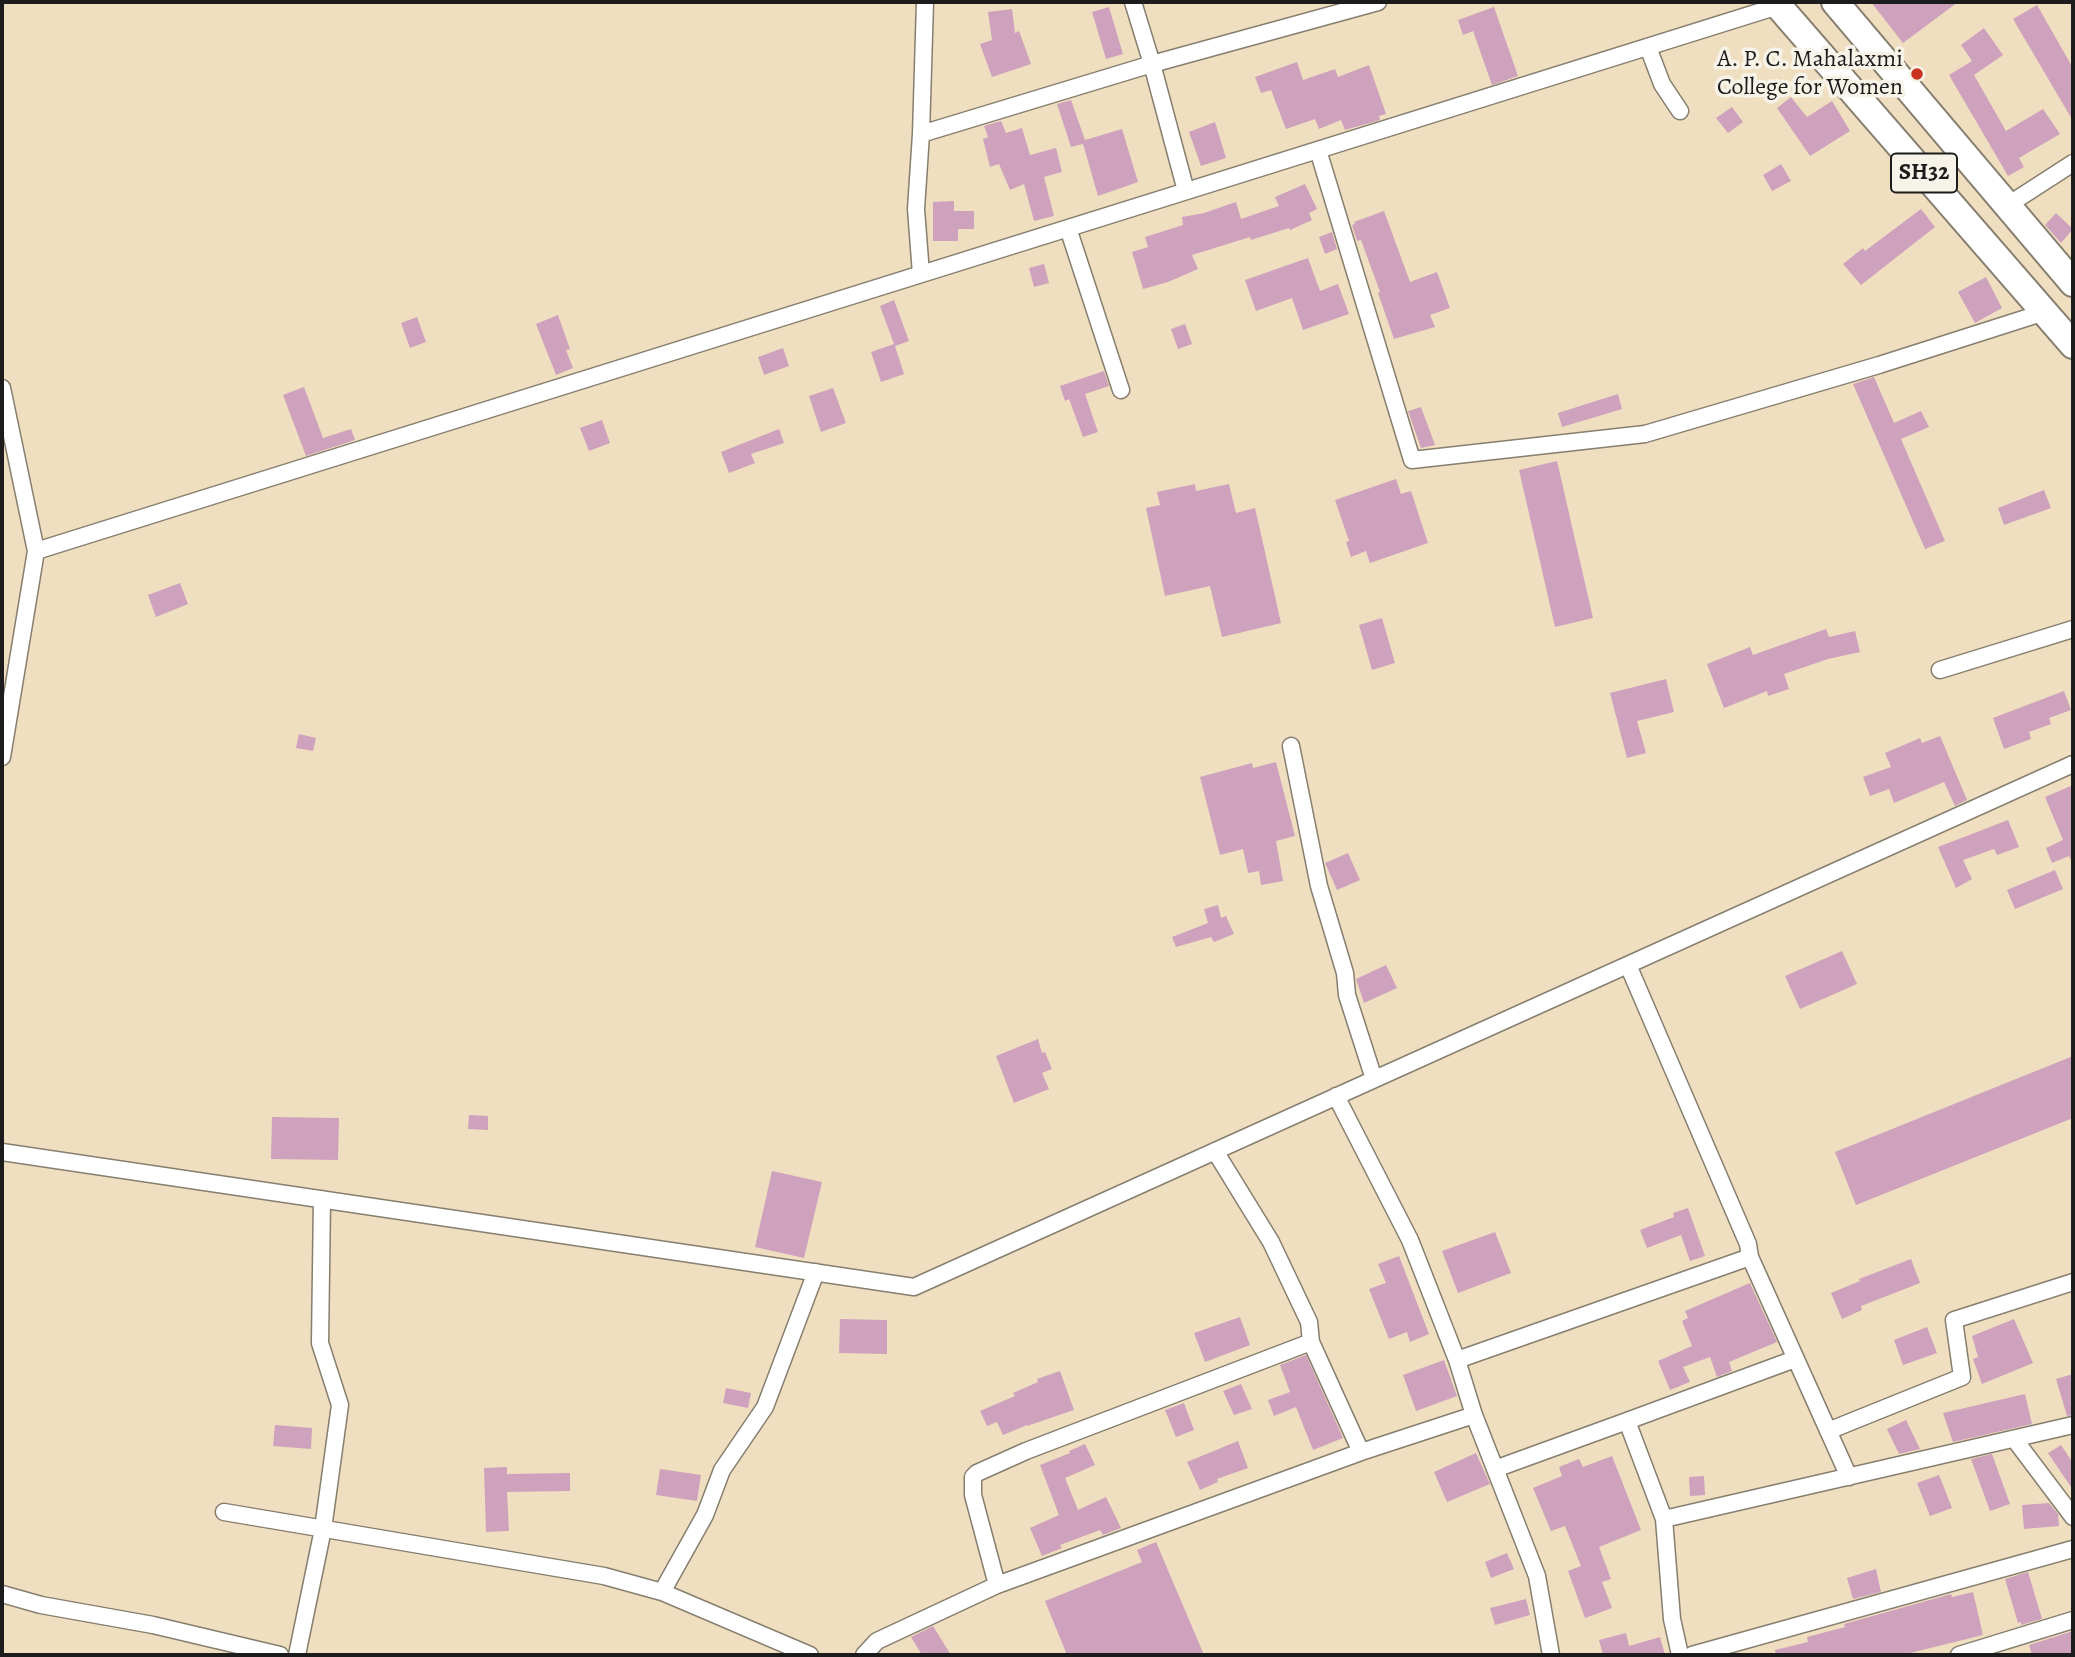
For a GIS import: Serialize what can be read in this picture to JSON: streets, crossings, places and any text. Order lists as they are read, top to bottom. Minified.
{"streets":{"main road":["SH32"]},"places":["A. P. C. Mahalaxmi College for Women"]}
